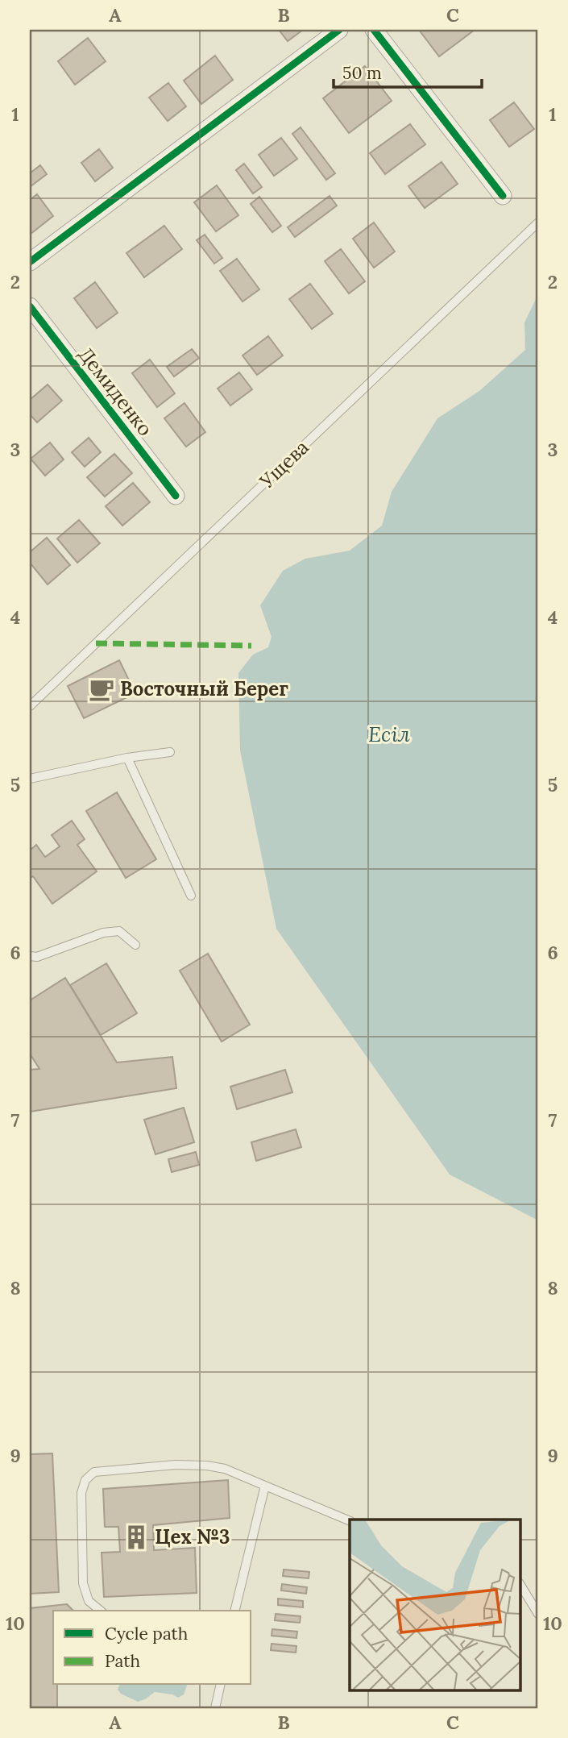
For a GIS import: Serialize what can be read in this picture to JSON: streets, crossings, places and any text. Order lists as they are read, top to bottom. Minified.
{"streets":{"street":["Демиденко"],"lane":["Ущева"]},"water":["Есіл"],"places":{"cafe":["Восточный Берег"],"building":["Цех №3"]},"legend":["Cycle path","Path"],"scale_bar":"50 m","grid":{"columns":["A","B","C"],"rows":["1","2","3","4","5","6","7","8","9","10"]}}
